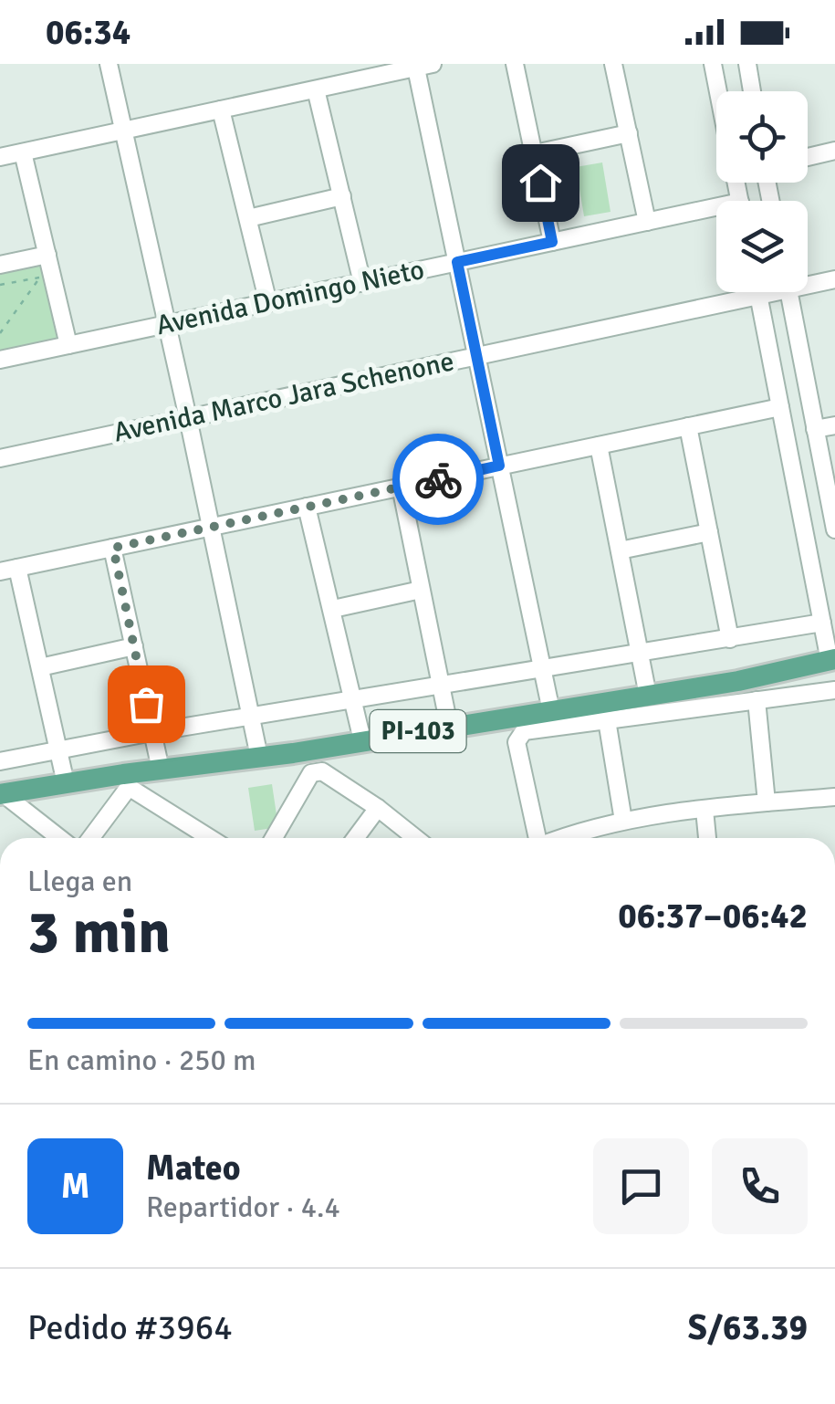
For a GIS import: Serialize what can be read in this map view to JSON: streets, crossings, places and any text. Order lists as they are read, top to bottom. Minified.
{"streets":{"main road":["PI-103"],"street":["Avenida Domingo Nieto","Avenida Marco Jara Schenone"]},"page":{"status":"06:34","heading":["3 min","Llega en","06:37–06:42"],"panel":["Mateo","Repartidor · 4.4","Pedido #3964","S/63.39"],"bar":"En camino · 250 m","round":"M"}}
